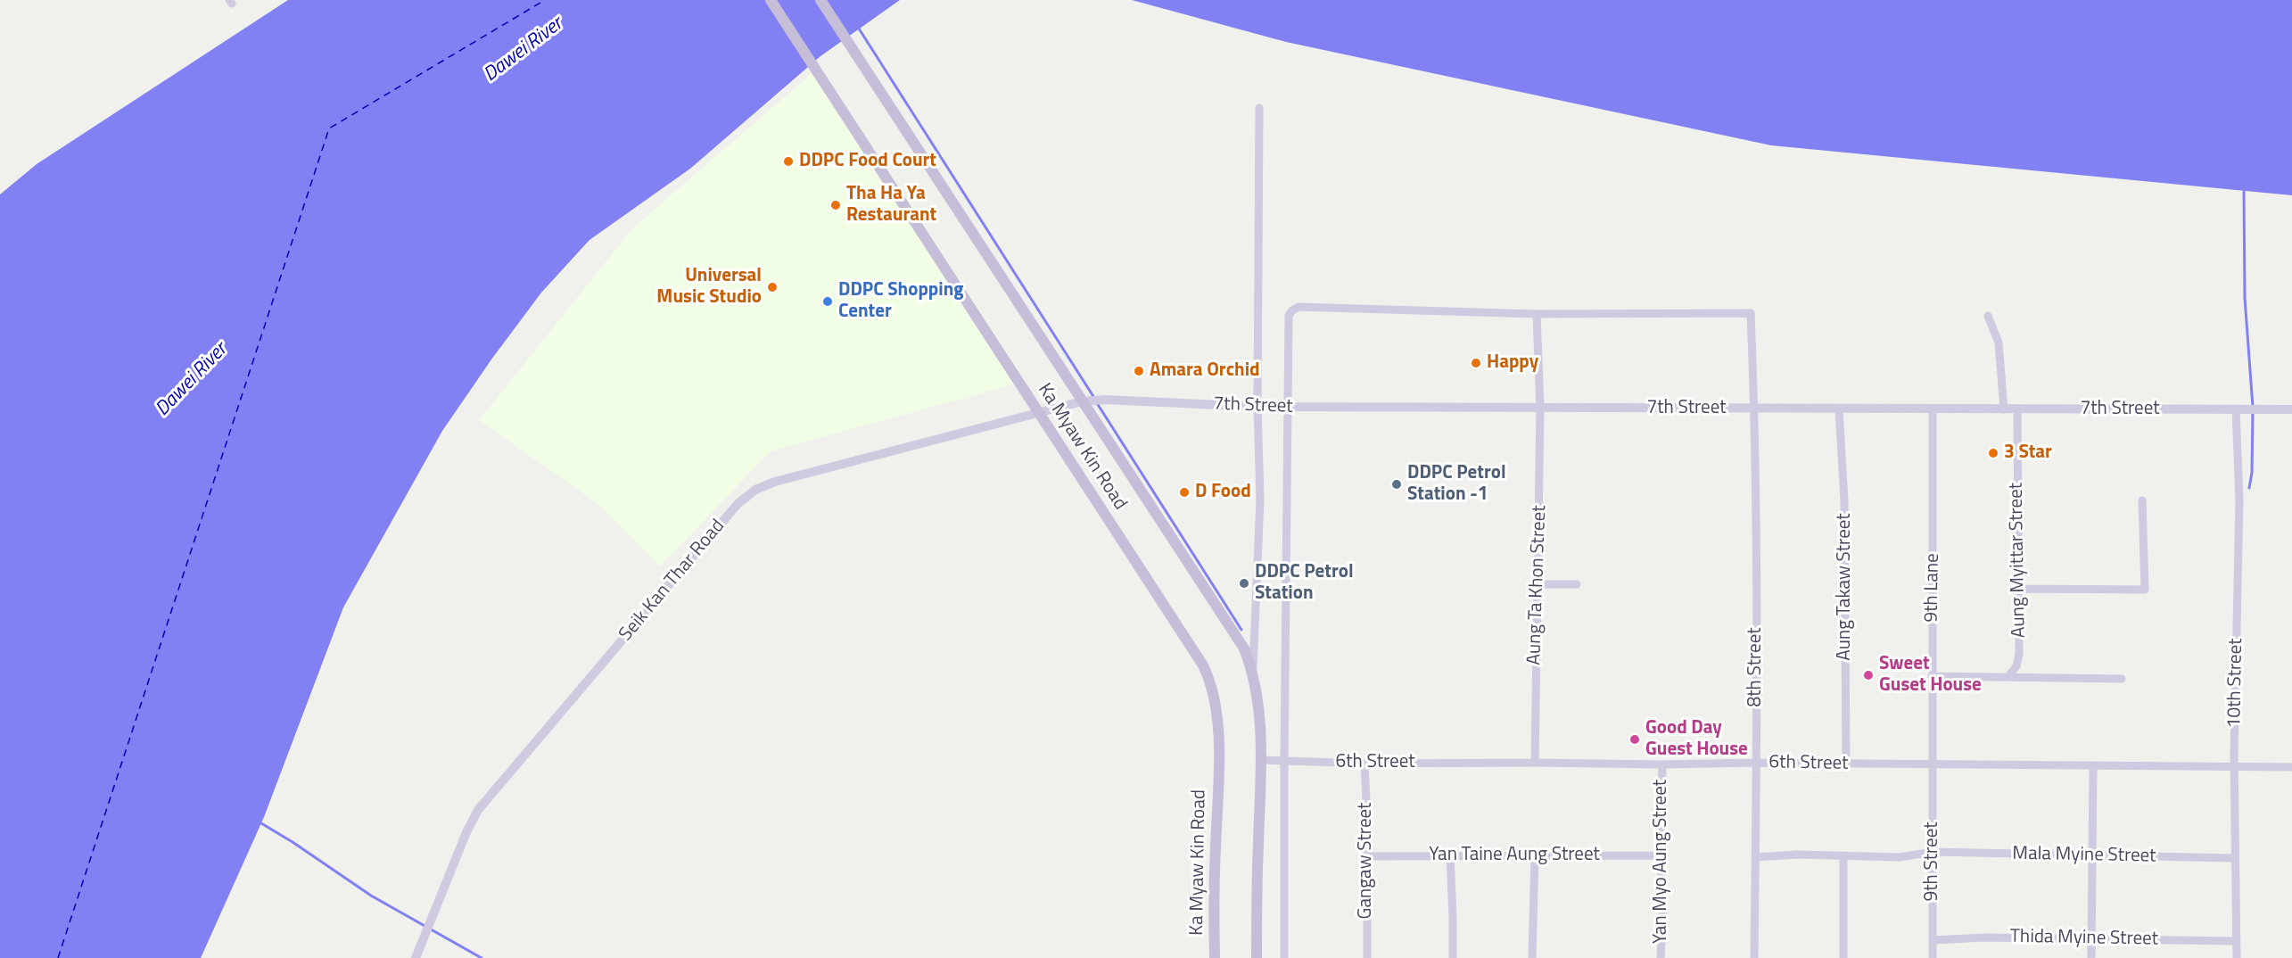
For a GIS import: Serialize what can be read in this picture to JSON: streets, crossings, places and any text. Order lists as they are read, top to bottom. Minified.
{"streets":{"main road":["Ka Myaw Kin Road"],"street":["7th Street","Aung Myittar Street","Seik Kan Thar Road","Aung Ta Khon Street","Aung Takaw Street","9th Lane","8th Street","10th Street","6th Street","Yan Taine Aung Street","Mala Myine Street","Gangaw Street","Yan Myo Aung Street","9th Street","Thida Myine Street"]},"crossings":[["7th Street","Ka Myaw Kin Road"],["7th Street","Aung Myittar Street"],["7th Street","Seik Kan Thar Road"],["7th Street","Aung Ta Khon Street"],["7th Street","Aung Takaw Street"],["7th Street","9th Lane"],["7th Street","8th Street"],["7th Street","10th Street"],["Ka Myaw Kin Road","Seik Kan Thar Road"],["Ka Myaw Kin Road","6th Street"],["Aung Ta Khon Street","8th Street"],["Aung Ta Khon Street","6th Street"],["Aung Takaw Street","6th Street"],["9th Lane","6th Street"],["9th Lane","9th Street"],["8th Street","6th Street"],["8th Street","Mala Myine Street"],["10th Street","6th Street"],["10th Street","Mala Myine Street"],["10th Street","Thida Myine Street"],["6th Street","Gangaw Street"],["6th Street","Yan Myo Aung Street"],["6th Street","9th Street"],["Yan Taine Aung Street","Gangaw Street"],["Yan Taine Aung Street","Yan Myo Aung Street"],["Mala Myine Street","9th Street"],["9th Street","Thida Myine Street"]],"water":["Dawei River"],"places":["DDPC Food Court","Tha Ha Ya Restaurant","Universal Music Studio","DDPC Shopping Center","Happy","Amara Orchid","3 Star","DDPC Petrol Station -1","D Food","DDPC Petrol Station","Sweet Guset House","Good Day Guest House"]}
